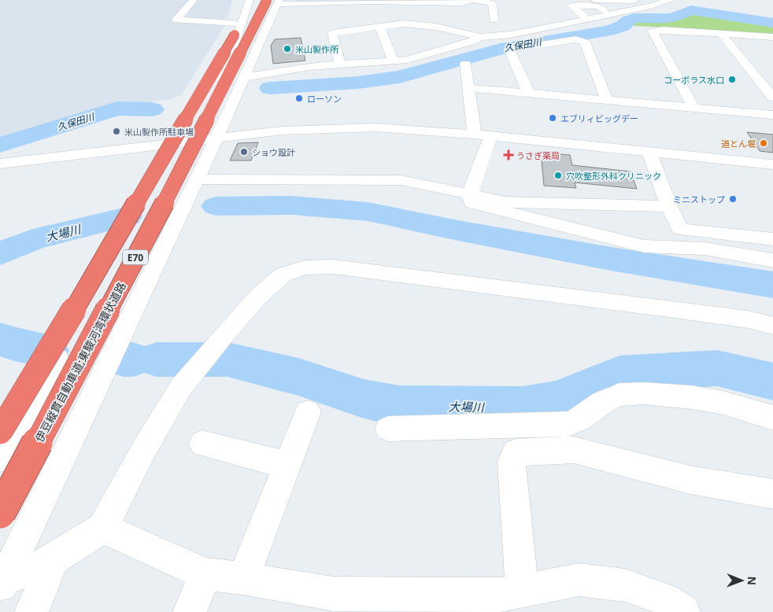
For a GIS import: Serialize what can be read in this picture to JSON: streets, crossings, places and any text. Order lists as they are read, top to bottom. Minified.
{"streets":{"highway":["E70","伊豆縦貫自動車道;東駿河湾環状道路"]},"water":["久保田川","大場川"],"places":{"other":["米山製作所","コーポラス水口","ローソン","エブリィビッグデー","米山製作所駐車場","道とん堀","ショウ設計","穴吹整形外科クリニック","ミニストップ"],"health":["うさぎ薬局"]},"north":"right"}
